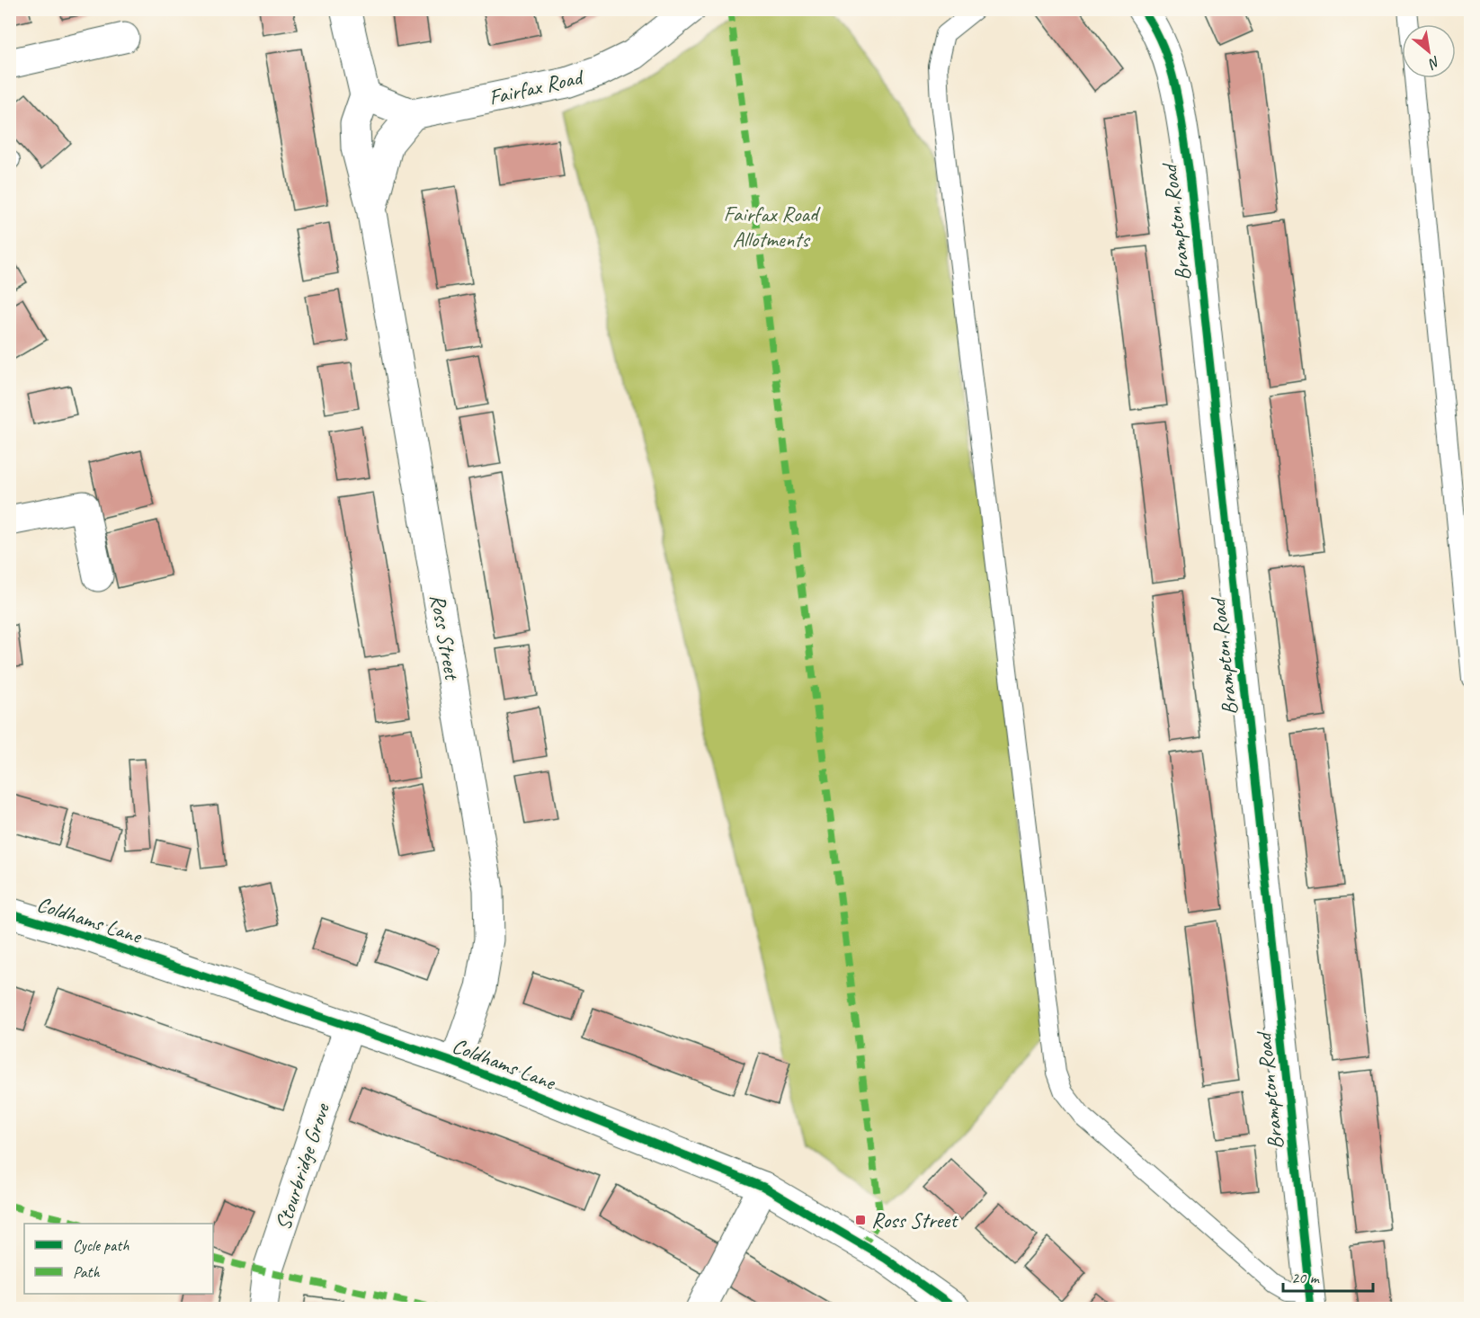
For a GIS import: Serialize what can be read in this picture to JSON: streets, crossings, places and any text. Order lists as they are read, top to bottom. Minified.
{"streets":{"street":["Fairfax Road","Brampton Road","Ross Street","Coldhams Lane","Stourbridge Grove"]},"crossings":[["Fairfax Road","Ross Street"],["Ross Street","Coldhams Lane"],["Coldhams Lane","Stourbridge Grove"]],"parks":["Fairfax Road Allotments"],"places":{"transit":["Ross Street"]},"legend":["Cycle path","Path"],"scale_bar":"20 m","north":"bottom right"}
